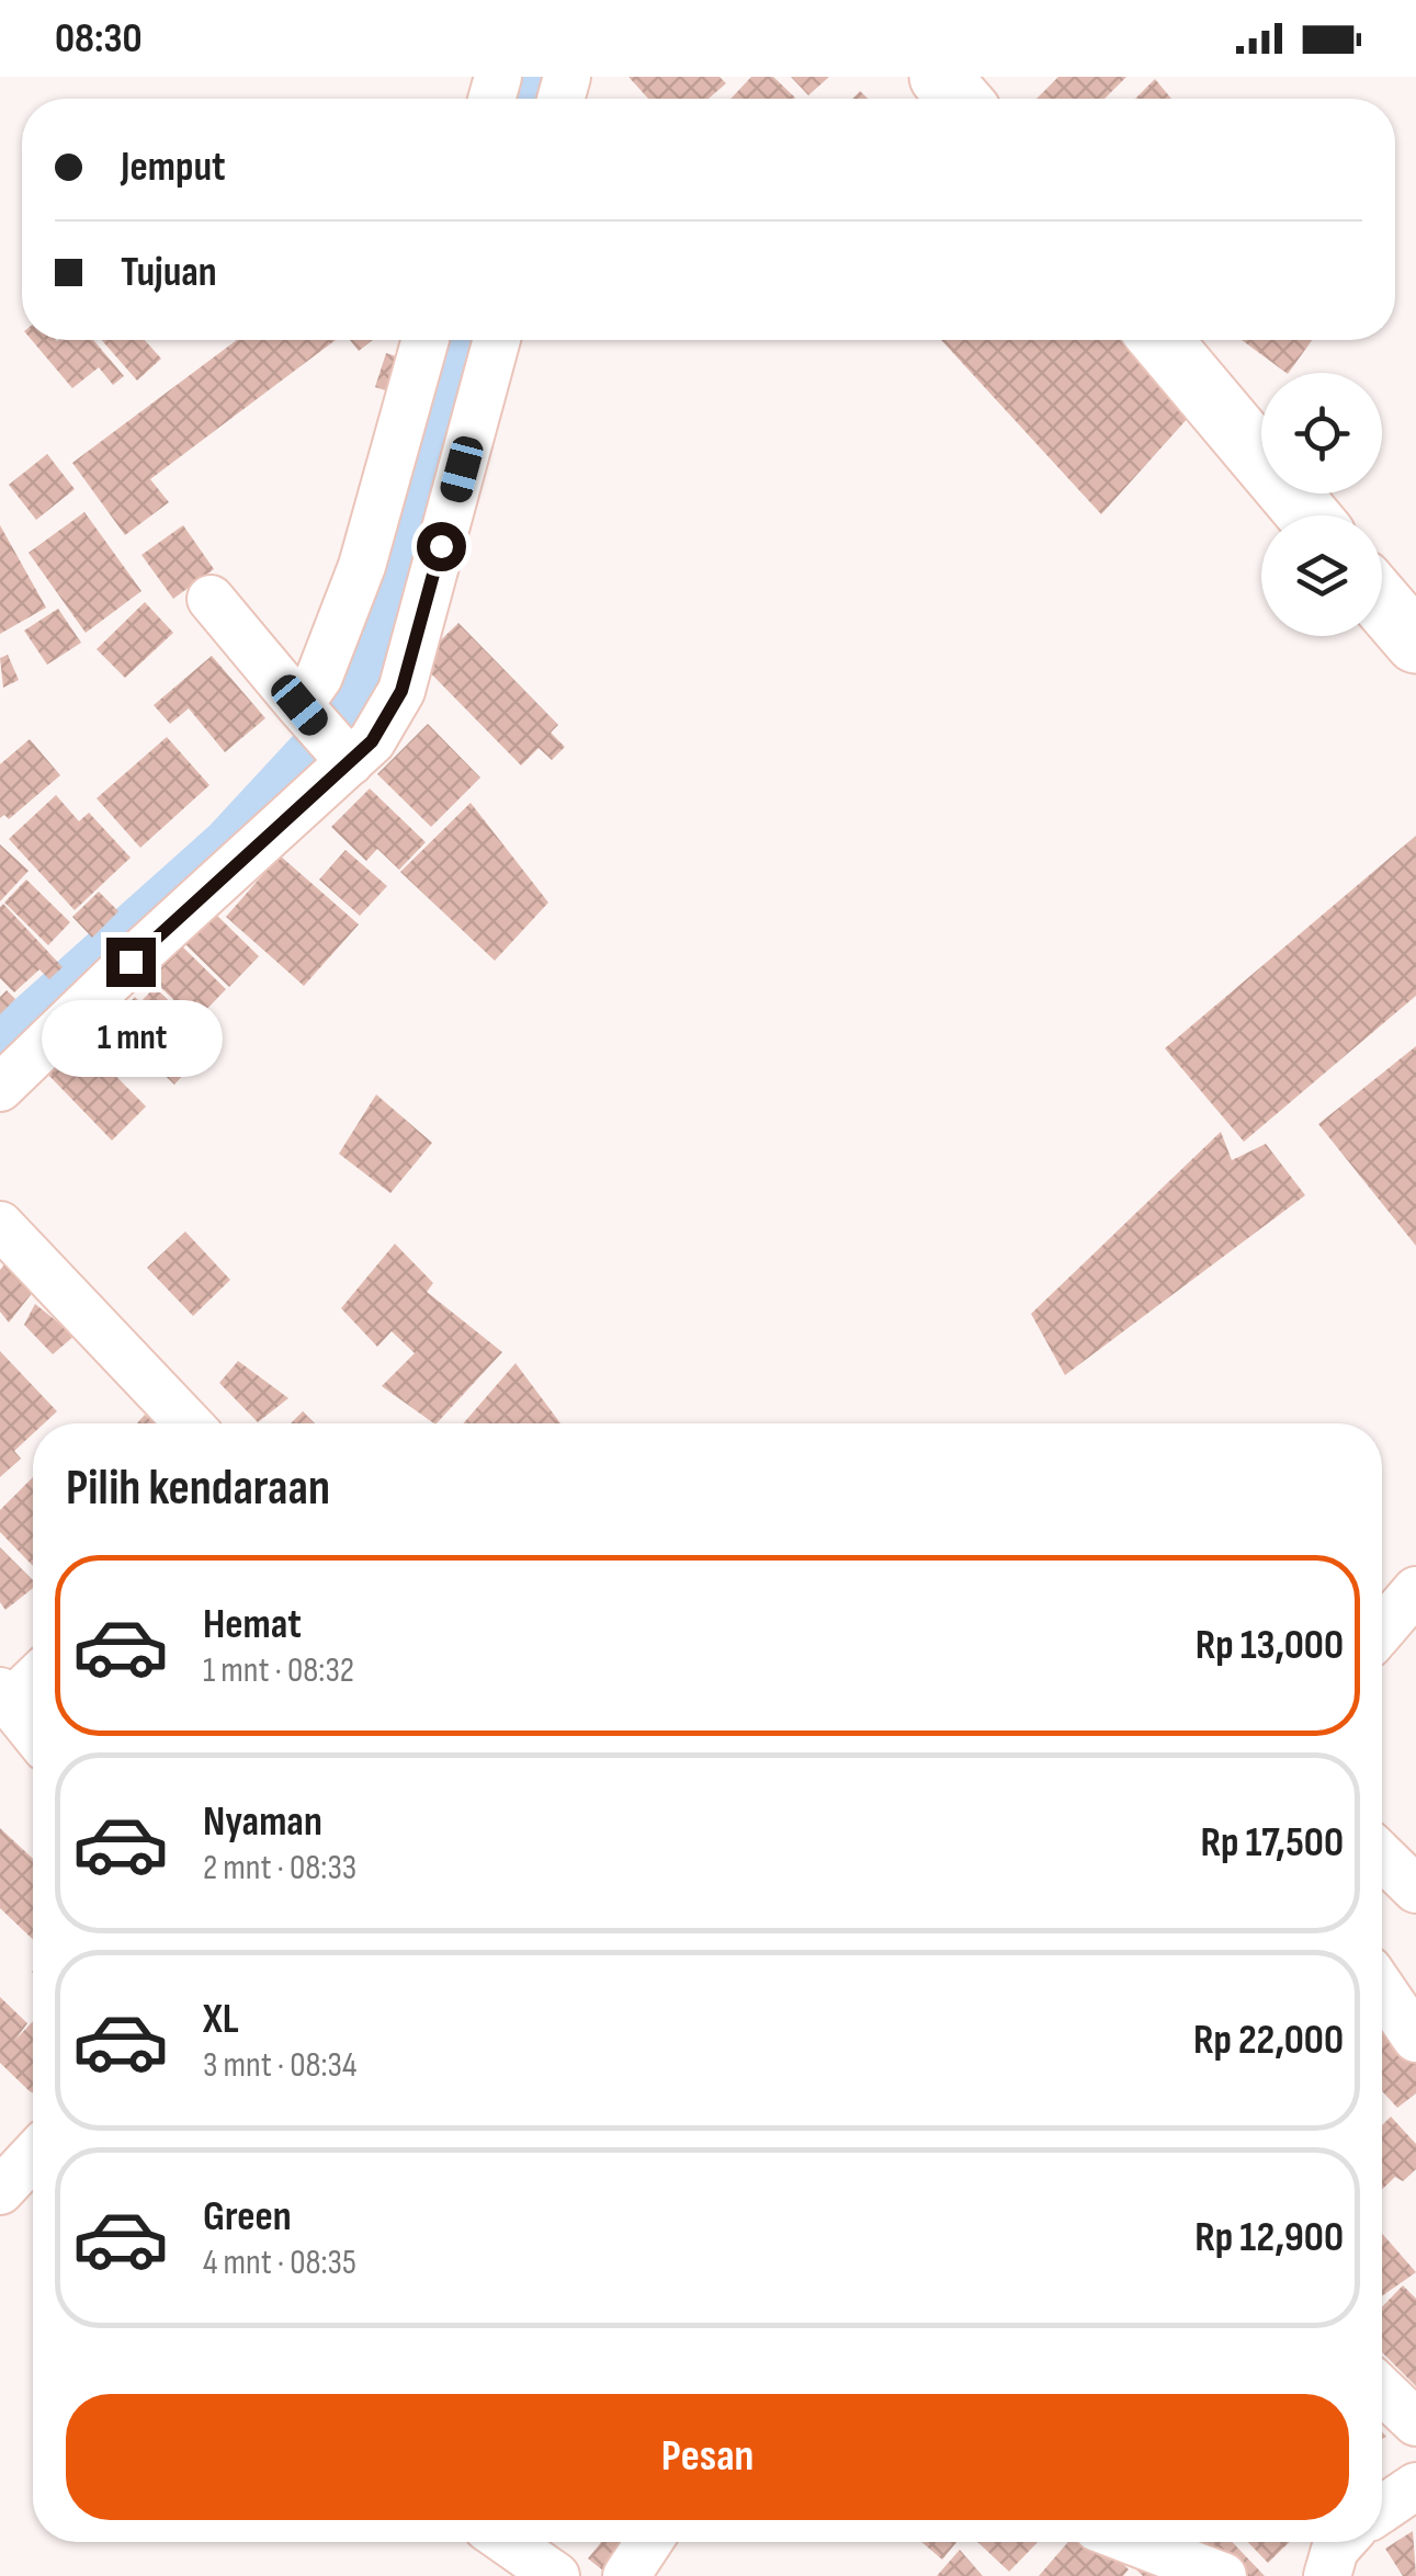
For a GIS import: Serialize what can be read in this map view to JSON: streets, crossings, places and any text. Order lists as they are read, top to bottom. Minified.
{"page":{"status":"08:30","banner":["Jemput","Tujuan"],"bubble":"1 mnt","heading":"Pilih kendaraan","list":[{"name":"Hemat","note":"1 mnt · 08:32","value":"Rp 13,000"},{"name":"Nyaman","note":"2 mnt · 08:33","value":"Rp 17,500"},{"name":"XL","note":"3 mnt · 08:34","value":"Rp 22,000"},{"name":"Green","note":"4 mnt · 08:35","value":"Rp 12,900"}],"buttons":"Pesan"}}
